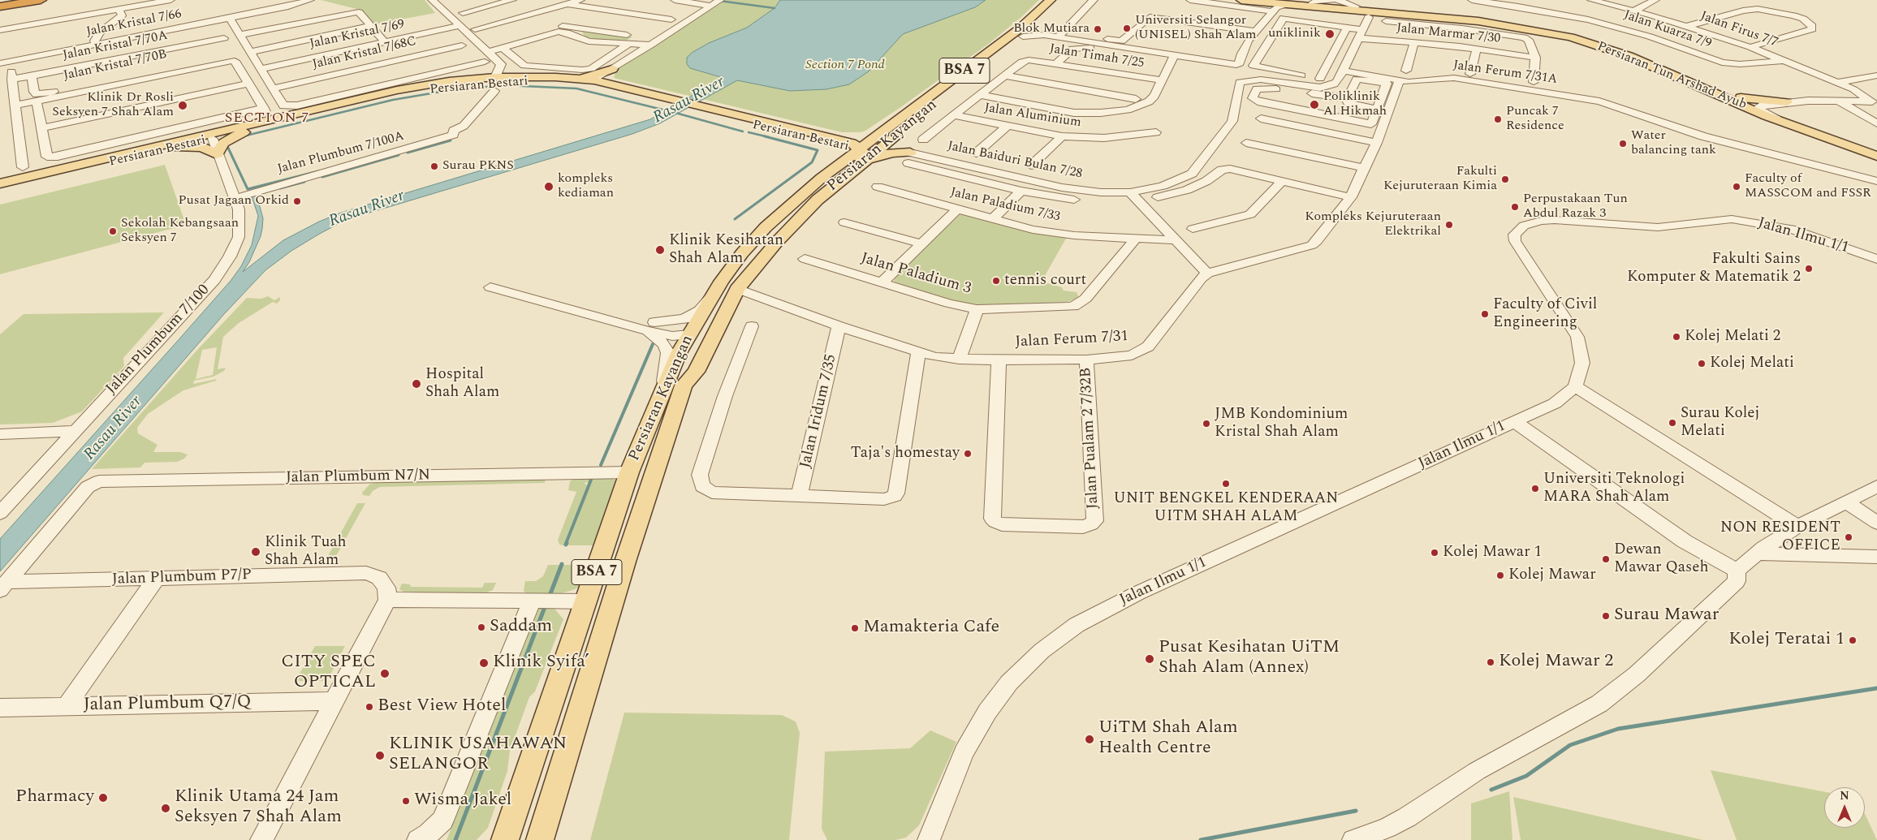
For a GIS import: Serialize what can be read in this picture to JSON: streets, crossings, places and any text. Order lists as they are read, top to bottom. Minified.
{"streets":{"main road":["BSA 7","Persiaran Tun Arshad Ayub","Persiaran Bestari","Persiaran Kayangan"],"street":["Jalan Kristal 7/66","Jalan Kuarza 7/9","Jalan Firus 7/7","Jalan Marmar 7/30","Jalan Kristal 7/69","Jalan Kristal 7/70A","Jalan Kristal 7/68C","Jalan Timah 7/25","Jalan Kristal 7/70B","Jalan Ferum 7/31A","Jalan Aluminium","Jalan Plumbum 7/100A","Jalan Baiduri Bulan 7/28","Jalan Paladium 7/33","Jalan Ilmu 1/1","Jalan Paladium 3","Jalan Plumbum 7/100","Jalan Ferum 7/31","Jalan Iridum 7/35","Jalan Pualam 2 7/32B","Jalan Plumbum N7/N","Jalan Plumbum P7/P","Jalan Plumbum Q7/Q"]},"crossings":[["Jalan Kuarza 7/9","Jalan Firus 7/7"],["Jalan Kristal 7/70A","Jalan Kristal 7/70B"],["Persiaran Bestari","Persiaran Kayangan"],["Persiaran Bestari","Jalan Plumbum 7/100"],["Persiaran Kayangan","Jalan Ferum 7/31"],["Persiaran Kayangan","Jalan Plumbum N7/N"],["Jalan Plumbum 7/100A","Jalan Plumbum 7/100"],["Jalan Paladium 7/33","Jalan Paladium 3"],["Jalan Ferum 7/31","Jalan Iridum 7/35"],["Jalan Ferum 7/31","Jalan Pualam 2 7/32B"],["Jalan Plumbum N7/N","Jalan Plumbum P7/P"]],"districts":["SECTION 7"],"water":["Rasau River"],"parks":["Section 7 Pond"],"places":["Universiti Selangor (UNISEL) Shah Alam","Blok Mutiara","uniklinik","Poliklinik Al Hikmah","Klinik Dr Rosli Seksyen 7 Shah Alam","Puncak 7 Residence","Water balancing tank","Surau PKNS","Fakulti Kejuruteraan Kimia","kompleks kediaman","Faculty of MASSCOM and FSSR","Pusat Jagaan Orkid","Perpustakaan Tun Abdul Razak 3","Kompleks Kejuruteraan Elektrikal","Sekolah Kebangsaan Seksyen 7","Klinik Kesihatan Shah Alam","Fakulti Sains Komputer & Matematik 2","tennis court","Faculty of Civil Engineering","Kolej Melati 2","Kolej Melati","Hospital Shah Alam","Surau Kolej Melati","JMB Kondominium Kristal Shah Alam","Taja's homestay","UNIT BENGKEL KENDERAAN UITM SHAH ALAM","Universiti Teknologi MARA Shah Alam","NON RESIDENT OFFICE","Klinik Tuah Shah Alam","Kolej Mawar 1","Dewan Mawar Qaseh","Kolej Mawar","Surau Mawar","Saddam","Mamakteria Cafe","Kolej Teratai 1","Pusat Kesihatan UiTM Shah Alam (Annex)","Kolej Mawar 2","Klinik Syifa’","CITY SPEC OPTICAL","Best View Hotel","UiTM Shah Alam Health Centre","KLINIK USAHAWAN SELANGOR","Pharmacy","Wisma Jakel","Klinik Utama 24 Jam Seksyen 7 Shah Alam"],"north":"top"}
